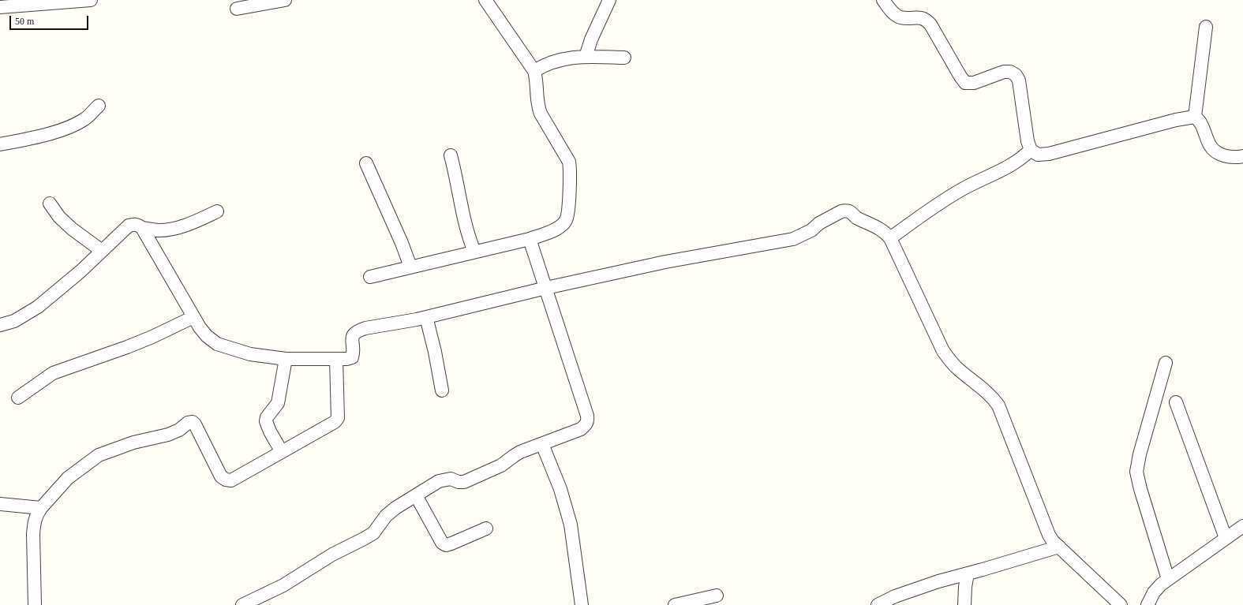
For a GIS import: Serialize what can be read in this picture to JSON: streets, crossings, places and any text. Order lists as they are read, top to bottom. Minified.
{"scale_bar":"50 m"}
